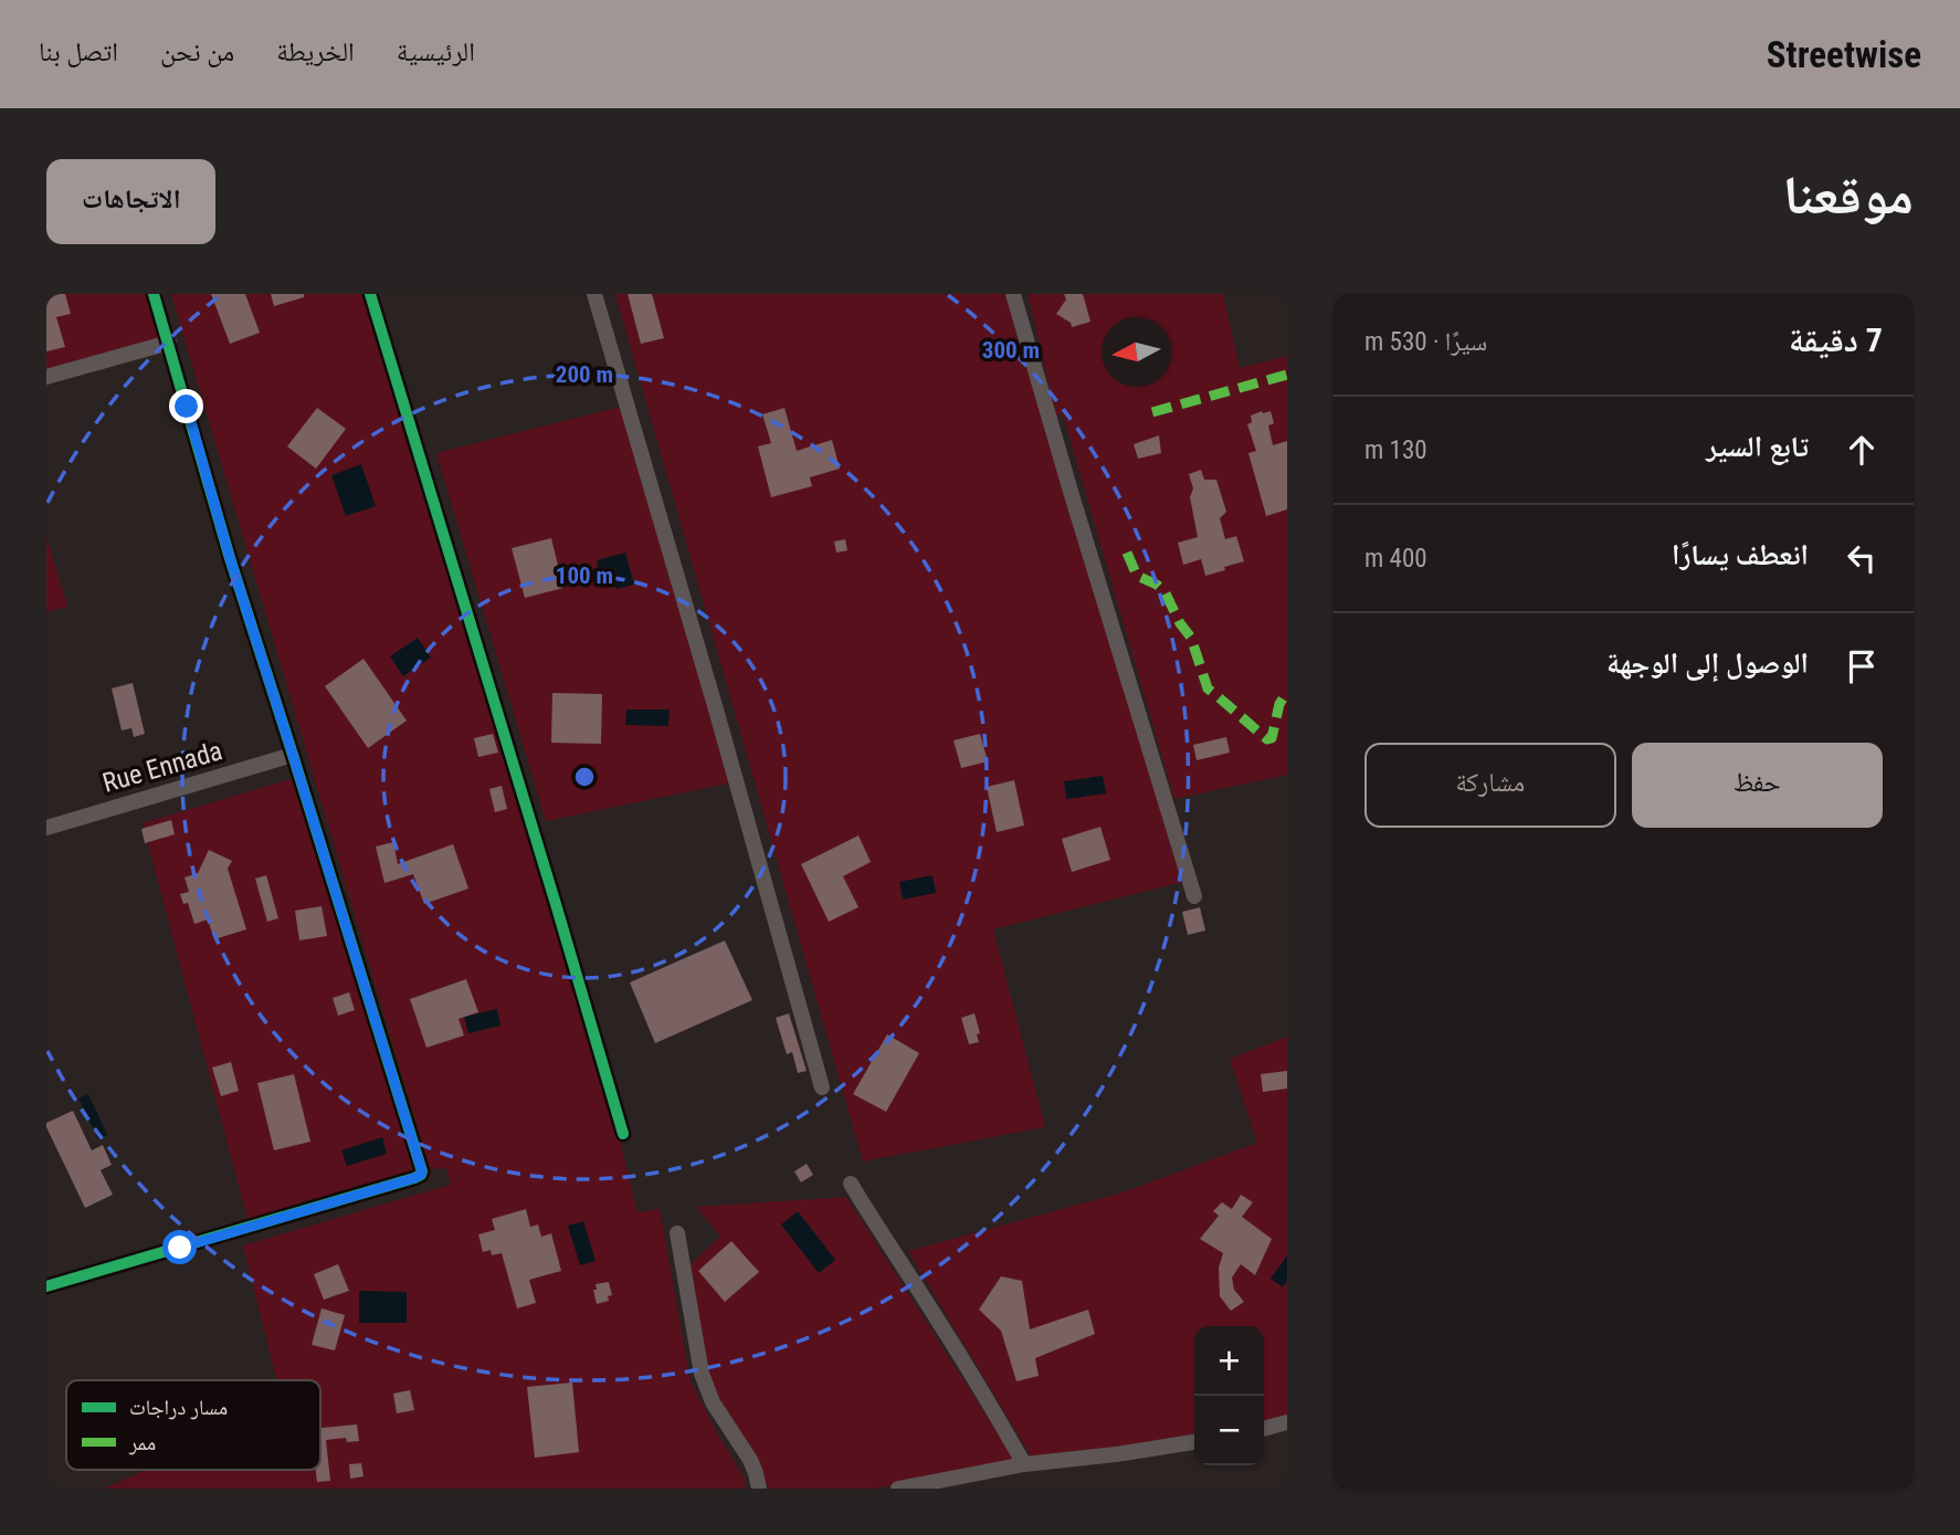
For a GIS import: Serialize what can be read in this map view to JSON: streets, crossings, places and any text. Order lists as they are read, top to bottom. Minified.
{"streets":{"street":["Rue Ennada"]},"legend":["مسار دراجات","ممر"],"north":"left","page":{"header":"Streetwise","nav":["الرئيسية","الخريطة","من نحن","اتصل بنا"],"title":"موقعنا","buttons":["الاتجاهات",["حفظ","مشاركة"]],"heading":["7 دقيقة","سيرًا · 530 m"],"list":[["تابع السير","130 m"],["انعطف يسارًا","400 m"],"الوصول إلى الوجهة"],"map_buttons":["+","−"]},"rings":["300 m","200 m","100 m"]}
